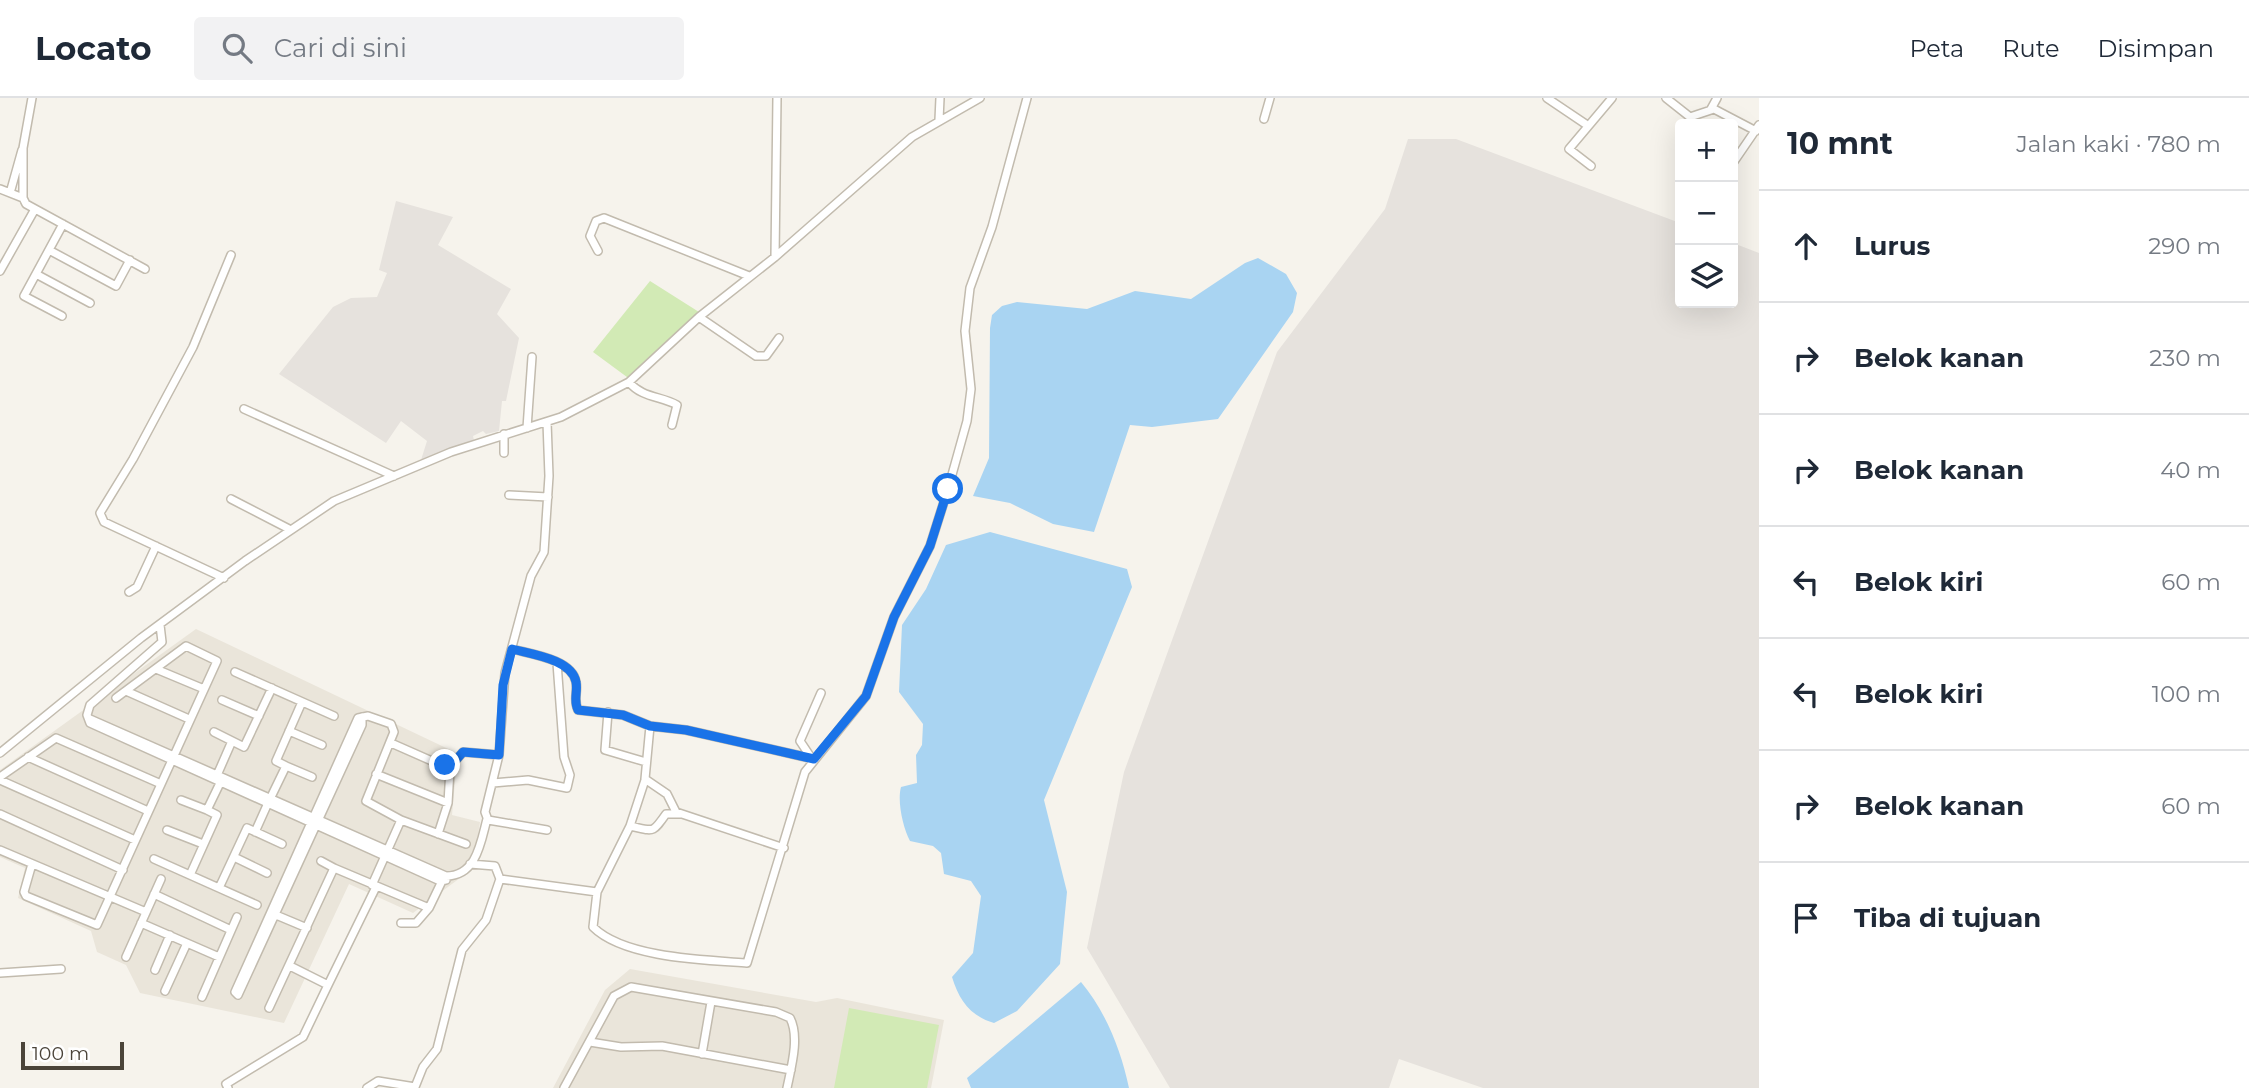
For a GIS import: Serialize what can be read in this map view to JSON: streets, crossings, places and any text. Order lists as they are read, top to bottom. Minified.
{"scale_bar":"100 m","page":{"header":"Locato","search":"Cari di sini","nav":["Peta","Rute","Disimpan"],"heading":["10 mnt","Jalan kaki · 780 m"],"map_buttons":["+","−"],"list":[["Lurus","290 m"],["Belok kanan","230 m"],["Belok kanan","40 m"],["Belok kiri","60 m"],["Belok kiri","100 m"],["Belok kanan","60 m"],"Tiba di tujuan"],"scale":"100 m"}}
